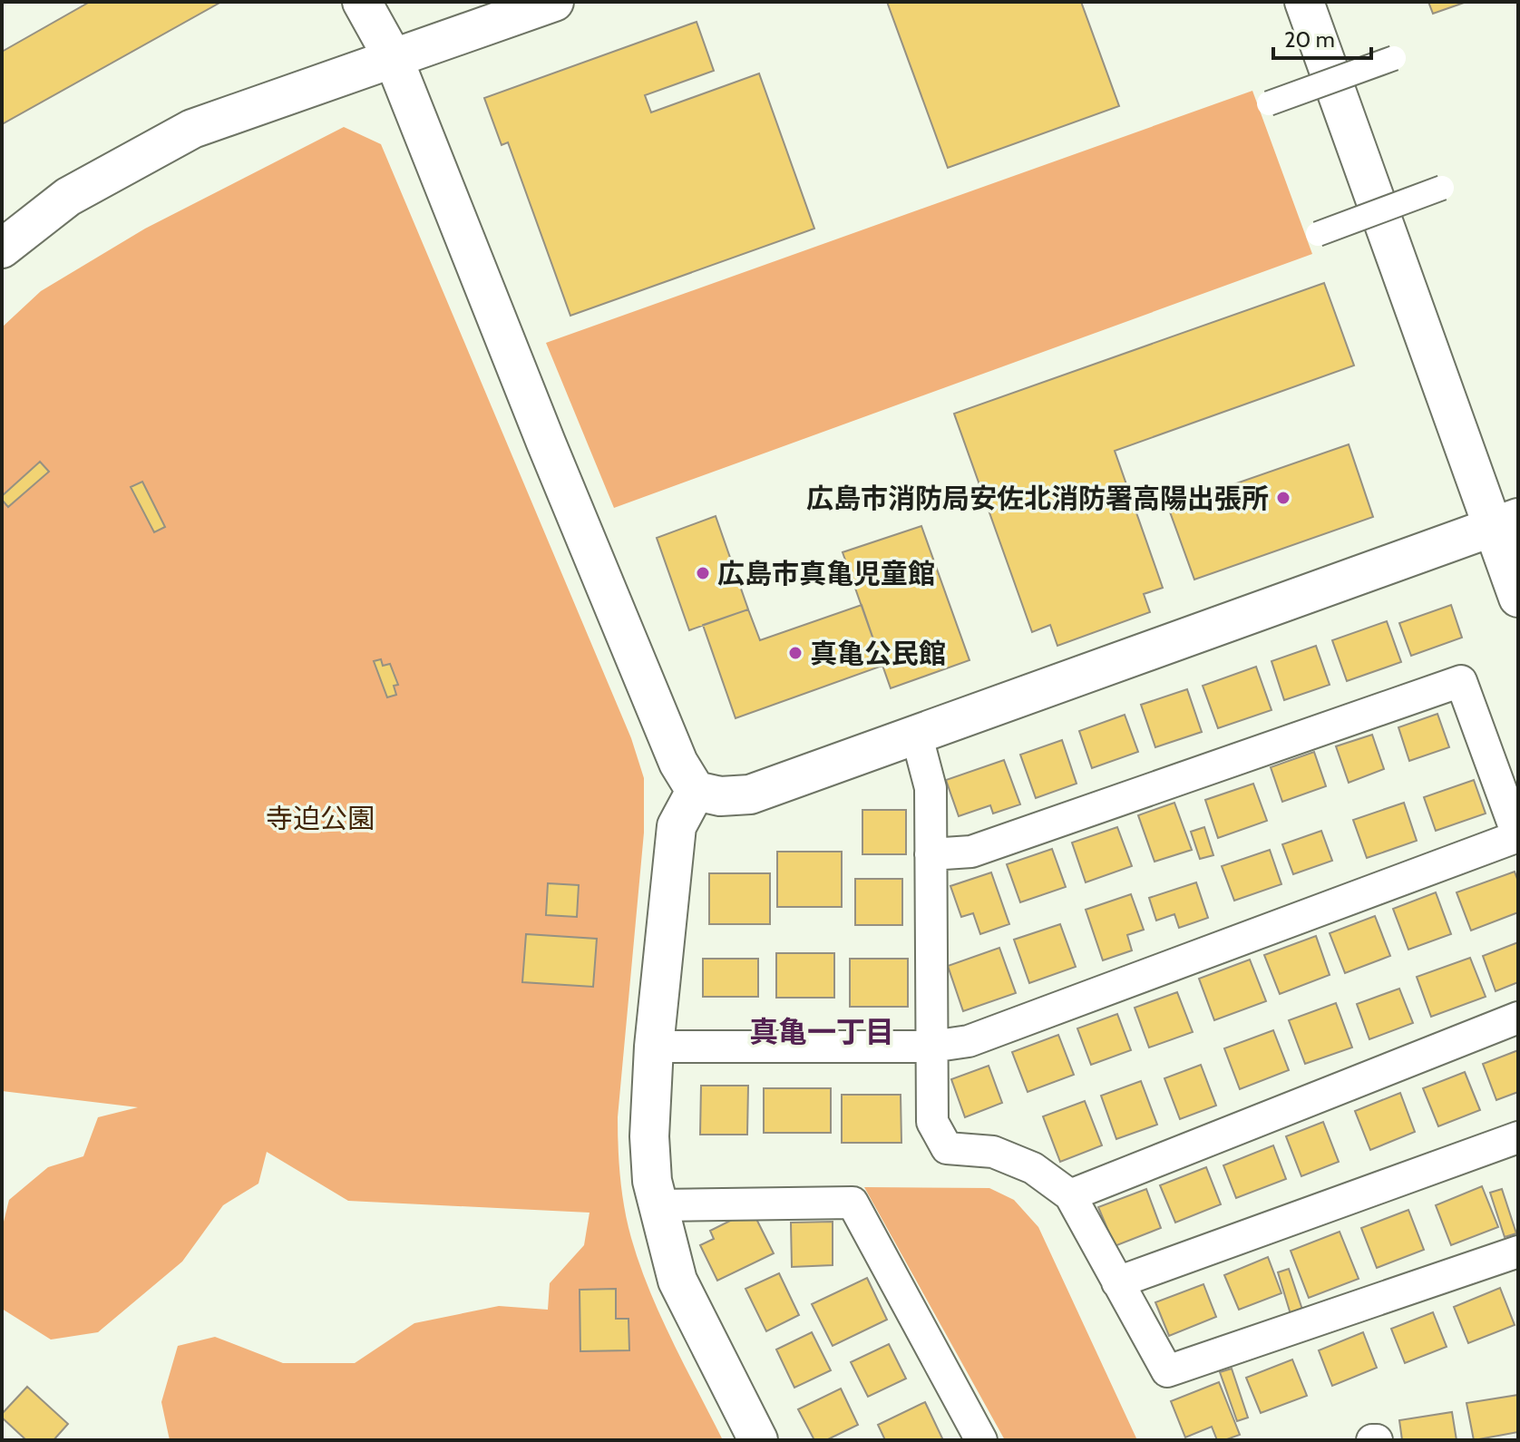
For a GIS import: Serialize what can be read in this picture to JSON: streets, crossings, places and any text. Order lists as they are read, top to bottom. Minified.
{"districts":["真亀一丁目"],"parks":["寺迫公園"],"places":["広島市消防局安佐北消防署高陽出張所","広島市真亀児童館","真亀公民館"],"scale_bar":"20 m"}
